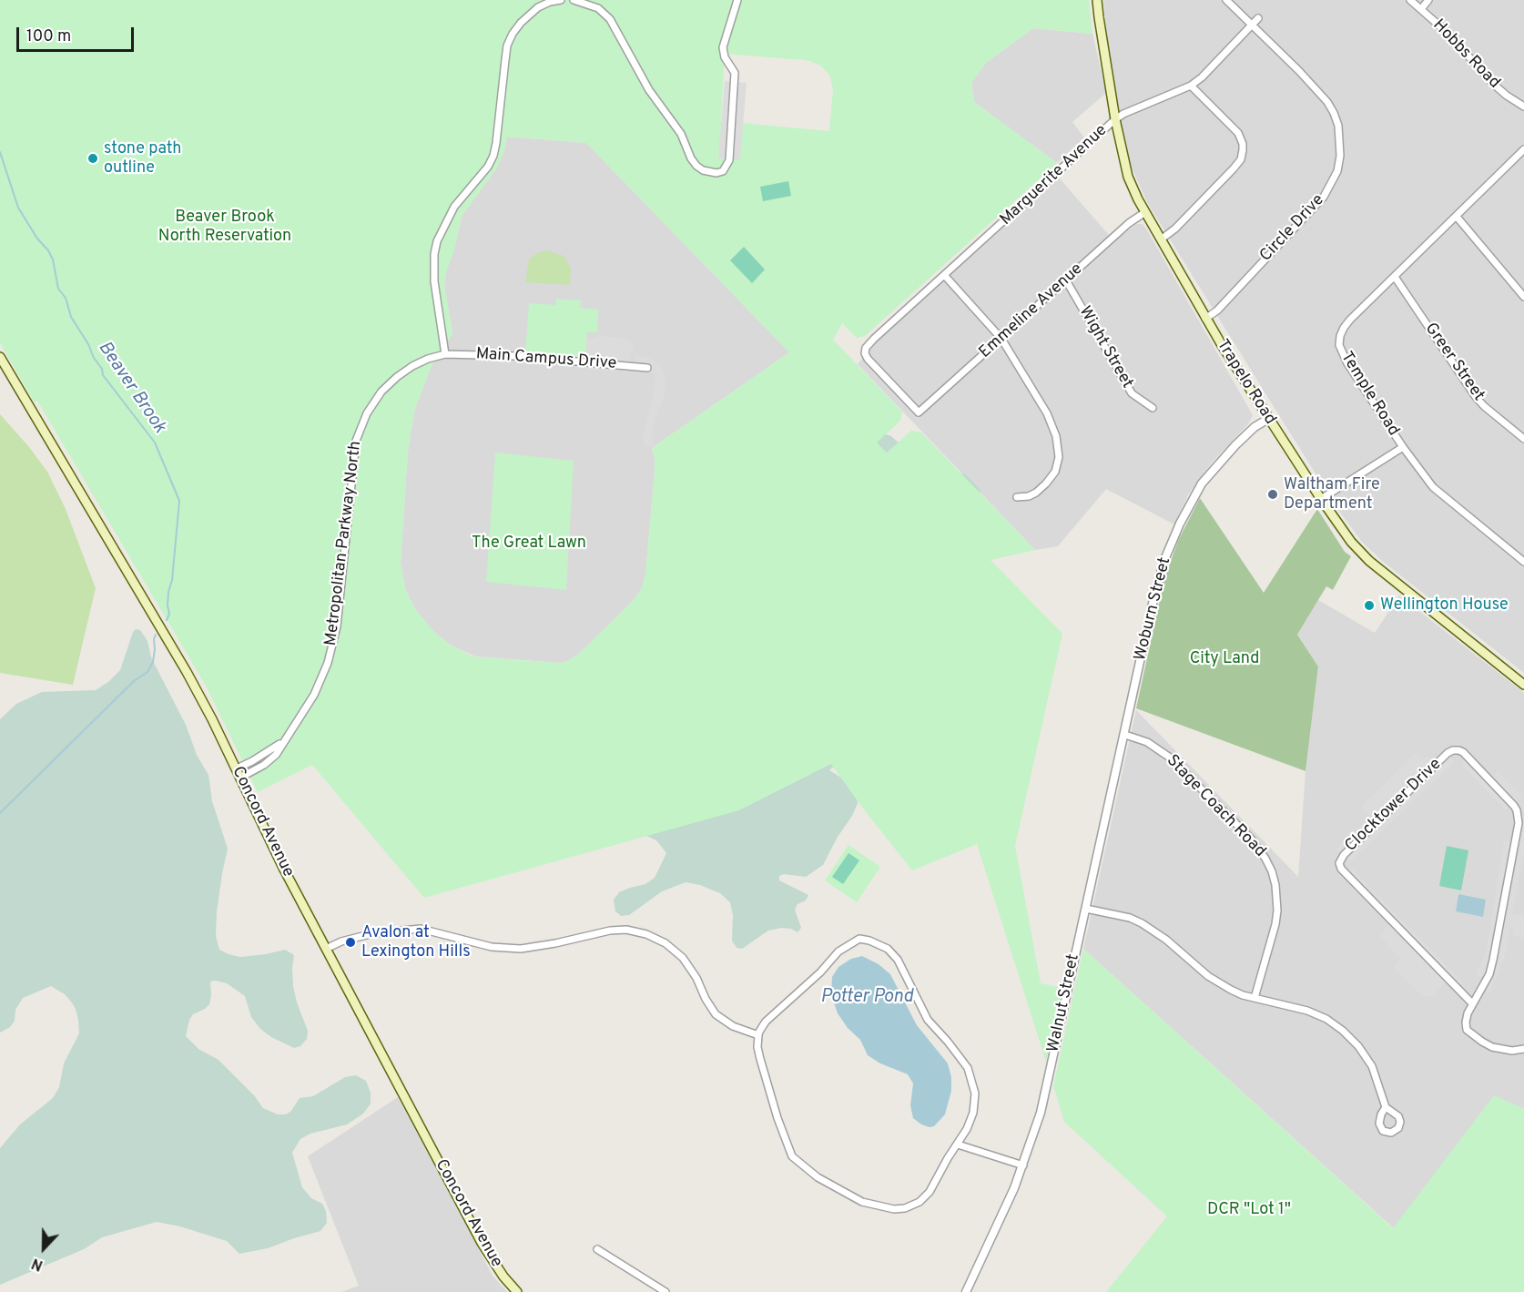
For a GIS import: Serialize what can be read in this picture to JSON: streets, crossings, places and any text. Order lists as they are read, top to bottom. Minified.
{"streets":{"main road":["Trapelo Road","Concord Avenue"],"street":["Hobbs Road","Marguerite Avenue","Circle Drive","Emmeline Avenue","Wight Street","Main Campus Drive","Greer Street","Temple Road","Metropolitan Parkway North","Woburn Street","Clocktower Drive","Stage Coach Road","Walnut Street"]},"crossings":[["Marguerite Avenue","Circle Drive"],["Marguerite Avenue","Emmeline Avenue"],["Marguerite Avenue","Trapelo Road"],["Circle Drive","Trapelo Road"],["Emmeline Avenue","Wight Street"],["Emmeline Avenue","Trapelo Road"],["Main Campus Drive","Metropolitan Parkway North"],["Greer Street","Temple Road"],["Trapelo Road","Woburn Street"],["Metropolitan Parkway North","Concord Avenue"],["Woburn Street","Walnut Street"],["Stage Coach Road","Walnut Street"]],"water":["Beaver Brook","Potter Pond"],"parks":["Beaver Brook North Reservation","The Great Lawn","City Land","DCR \"Lot 1\""],"places":["stone path outline","Waltham Fire Department","Wellington House","Avalon at Lexington Hills"],"scale_bar":"100 m","north":"bottom"}
